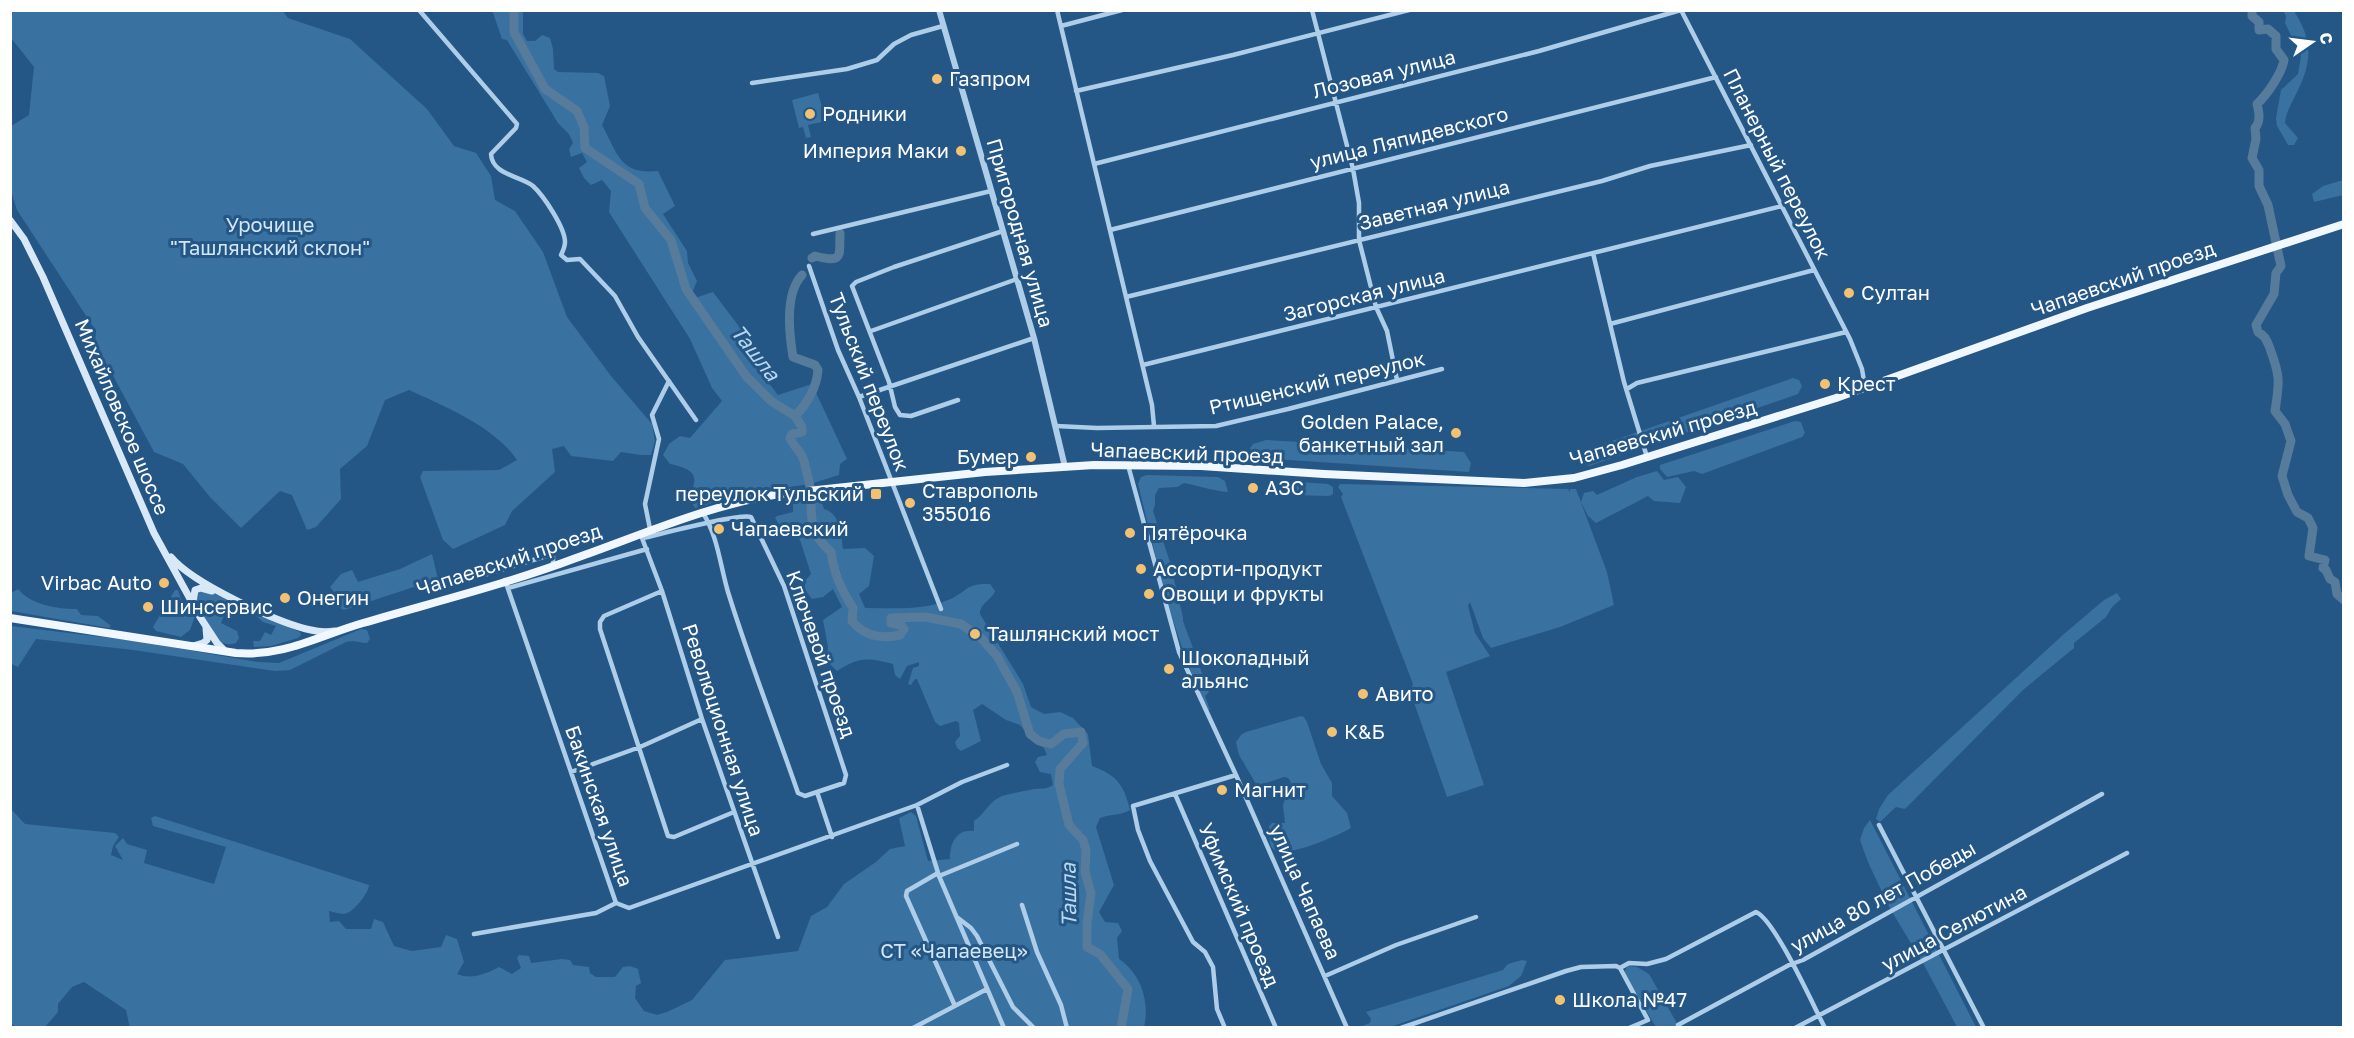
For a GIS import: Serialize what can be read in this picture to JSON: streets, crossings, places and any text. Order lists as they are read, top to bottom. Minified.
{"streets":{"main road":["Чапаевский проезд","Михайловское шоссе"],"street":["Лозовая улица","улица Ляпидевского","Планерный переулок","Заветная улица","Пригородная улица","Загорская улица","Тульский переулок","Ртищенский переулок","Ключевой проезд","Революционная улица","Бакинская улица","улица Чапаева","улица 80 лет Победы","Уфимский проезд","улица Селютина"]},"crossings":[["Лозовая улица","Планерный переулок"],["улица Ляпидевского","Планерный переулок"],["Планерный переулок","Заветная улица"],["Планерный переулок","Чапаевский проезд"],["Планерный переулок","Загорская улица"],["Пригородная улица","Чапаевский проезд"],["Пригородная улица","Ртищенский переулок"],["Чапаевский проезд","Тульский переулок"],["Чапаевский проезд","Михайловское шоссе"],["Чапаевский проезд","Ключевой проезд"],["Чапаевский проезд","Революционная улица"],["Чапаевский проезд","Бакинская улица"],["Чапаевский проезд","улица Чапаева"],["Ключевой проезд","Революционная улица"]],"water":["Ташла"],"parks":["Урочище \"Ташлянский склон\"","СТ «Чапаевец»"],"places":{"other":["Газпром","Родники","Империя Маки","Султан","Крест","Golden Palace, банкетный зал","Бумер","АЗС","Ставрополь 355016","Чапаевский","Пятёрочка","Ассорти-продукт","Virbac Auto","Овощи и фрукты","Онегин","Шинсервис","Ташлянский мост","Шоколадный альянс","Авито","К&Б","Магнит","Школа №47"],"transit":["переулок Тульский"]},"north":"right"}
